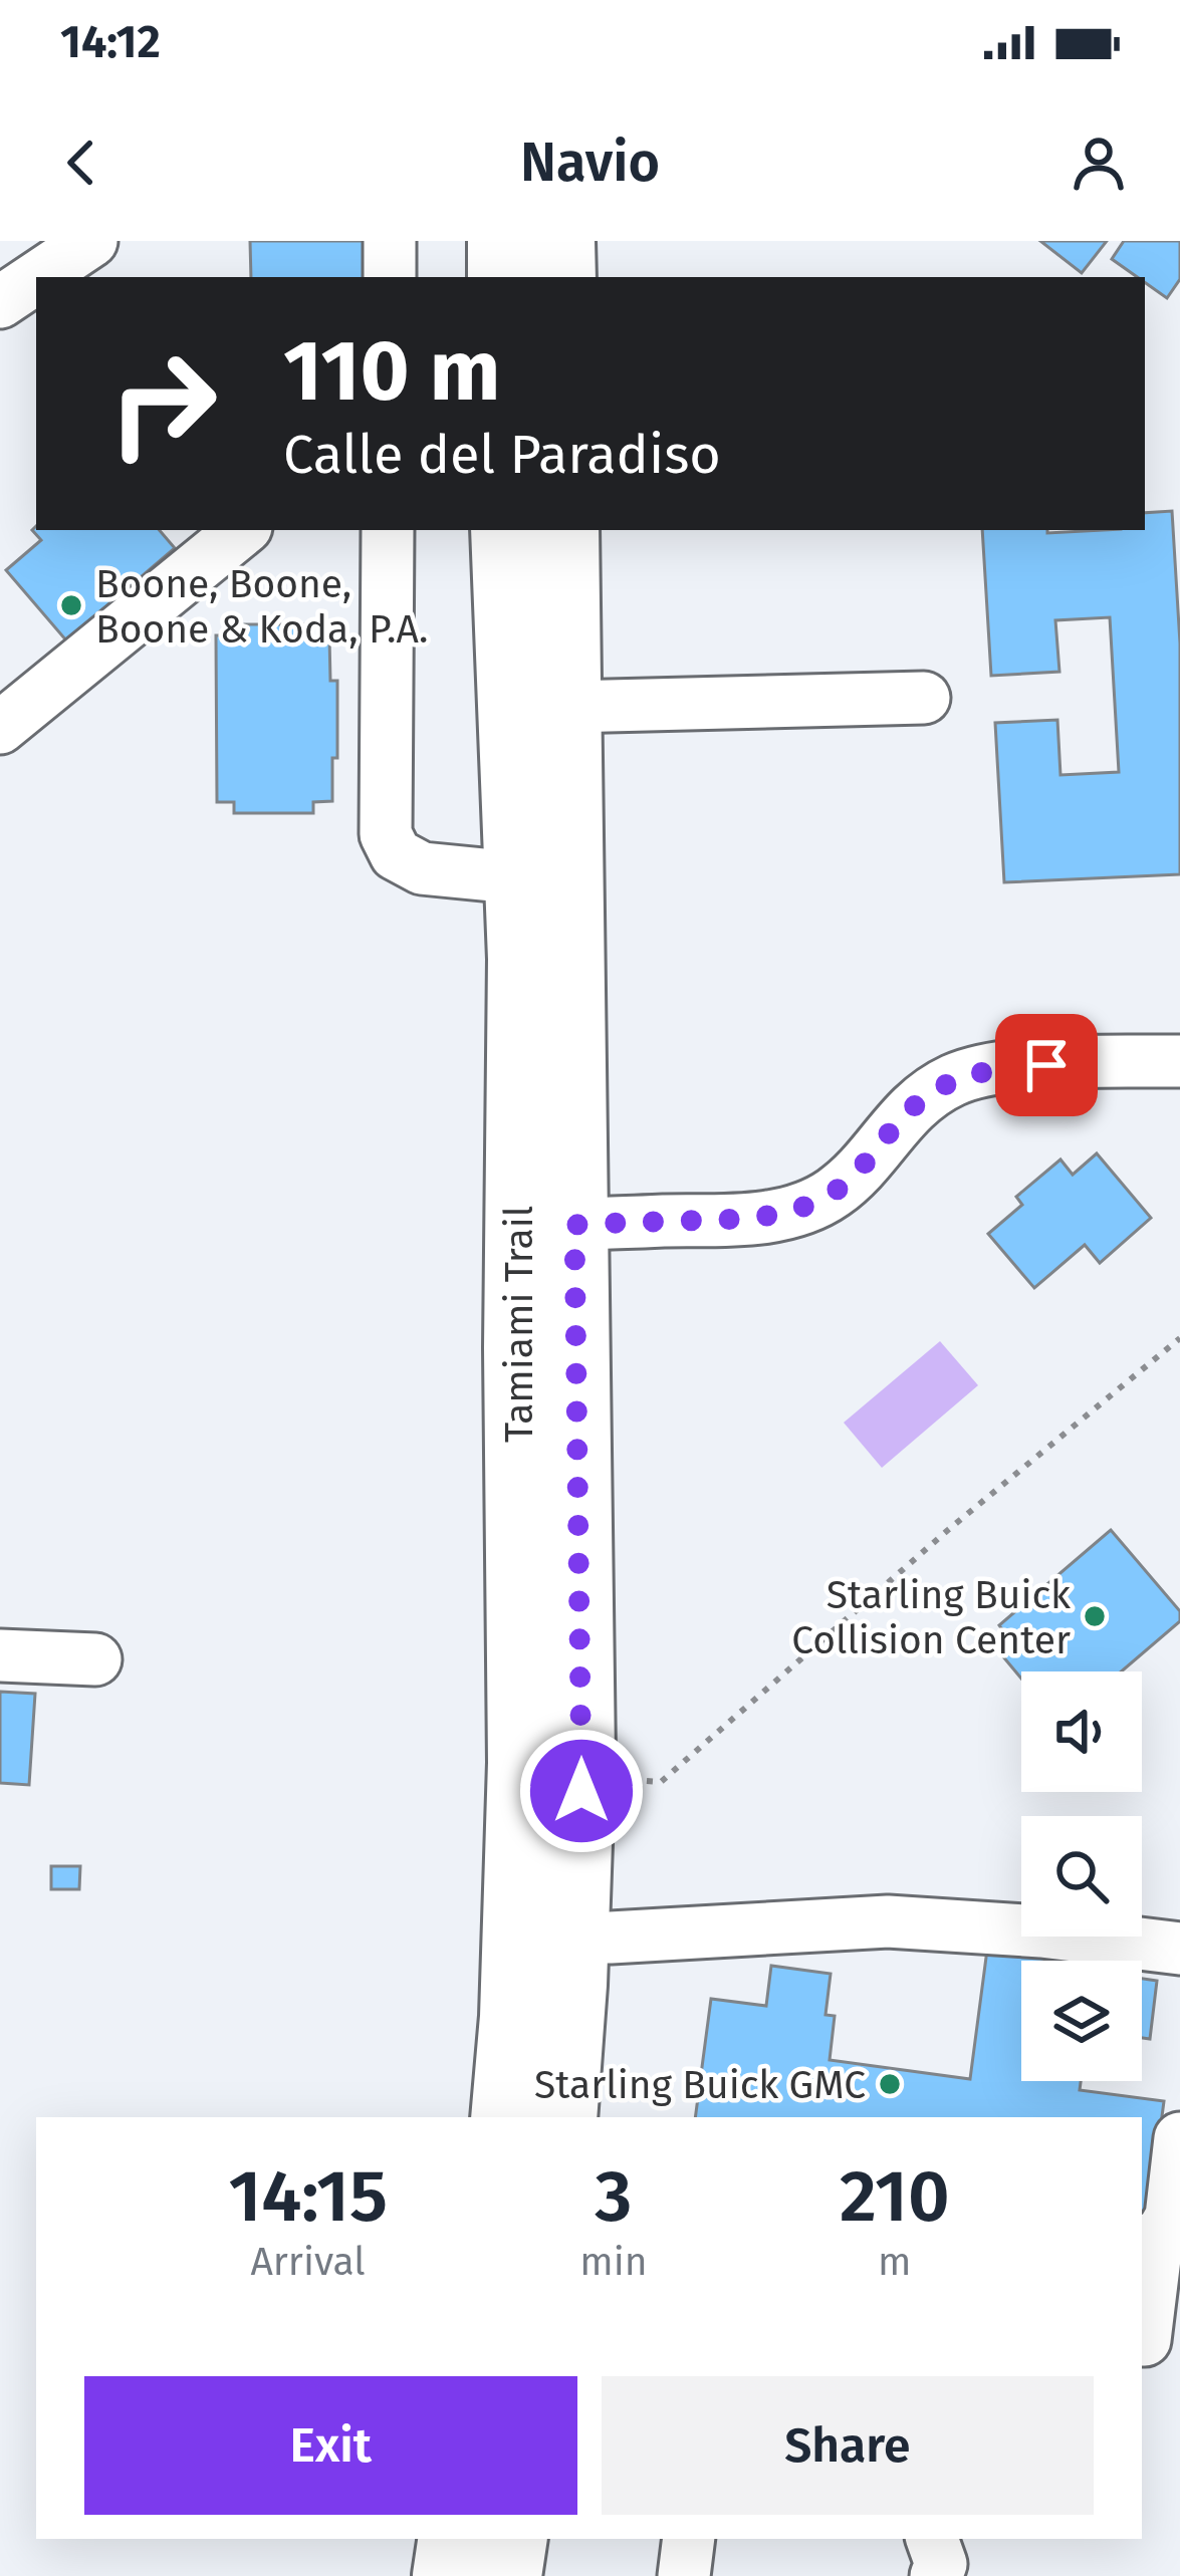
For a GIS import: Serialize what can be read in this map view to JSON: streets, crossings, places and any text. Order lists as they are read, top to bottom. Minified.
{"streets":{"main road":["Tamiami Trail"]},"places":["Boone, Boone, Boone & Koda, P.A.","Starling Buick Collision Center","Starling Buick GMC"],"page":{"status":"14:12","header":"Navio","turn":["110 m","Calle del Paradiso"],"eta":["14:15","Arrival","3","min","210","m"],"buttons":["Exit","Share"]}}
